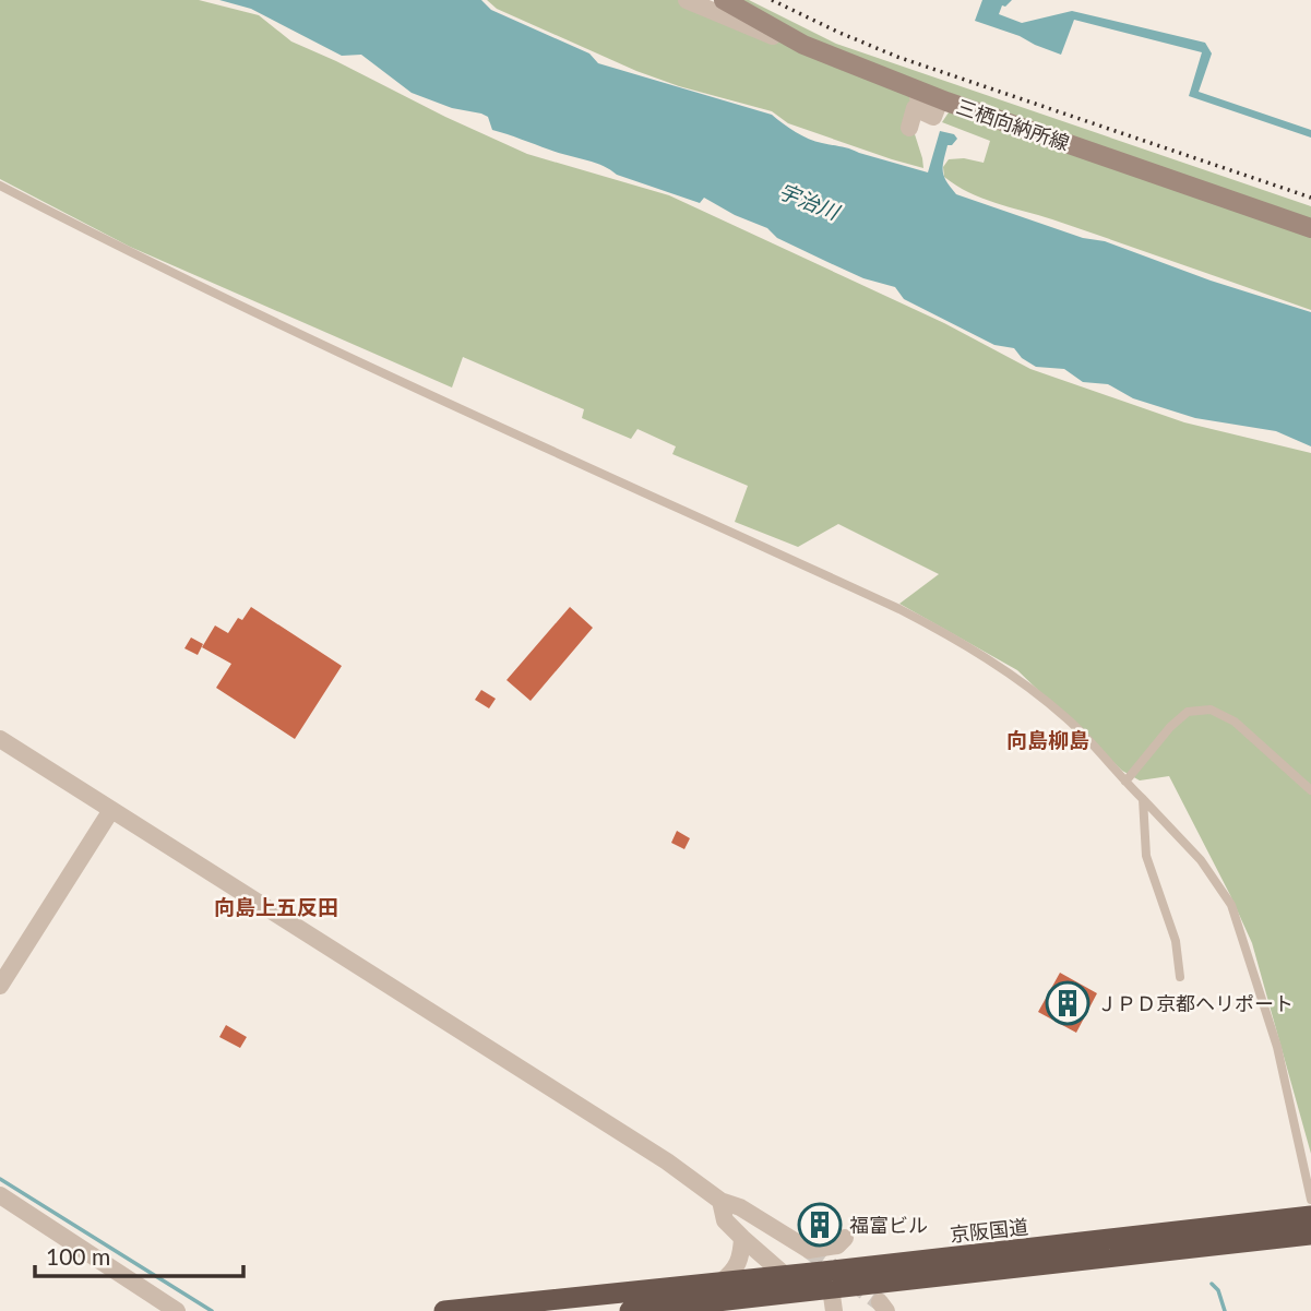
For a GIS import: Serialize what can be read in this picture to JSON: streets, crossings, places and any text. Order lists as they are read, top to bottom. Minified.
{"streets":{"highway":["京阪国道"],"main road":["三栖向納所線"]},"districts":["向島柳島","向島上五反田"],"water":["宇治川"],"places":{"building":["ＪＰＤ京都ヘリポート","福富ビル"]},"scale_bar":"100 m"}
